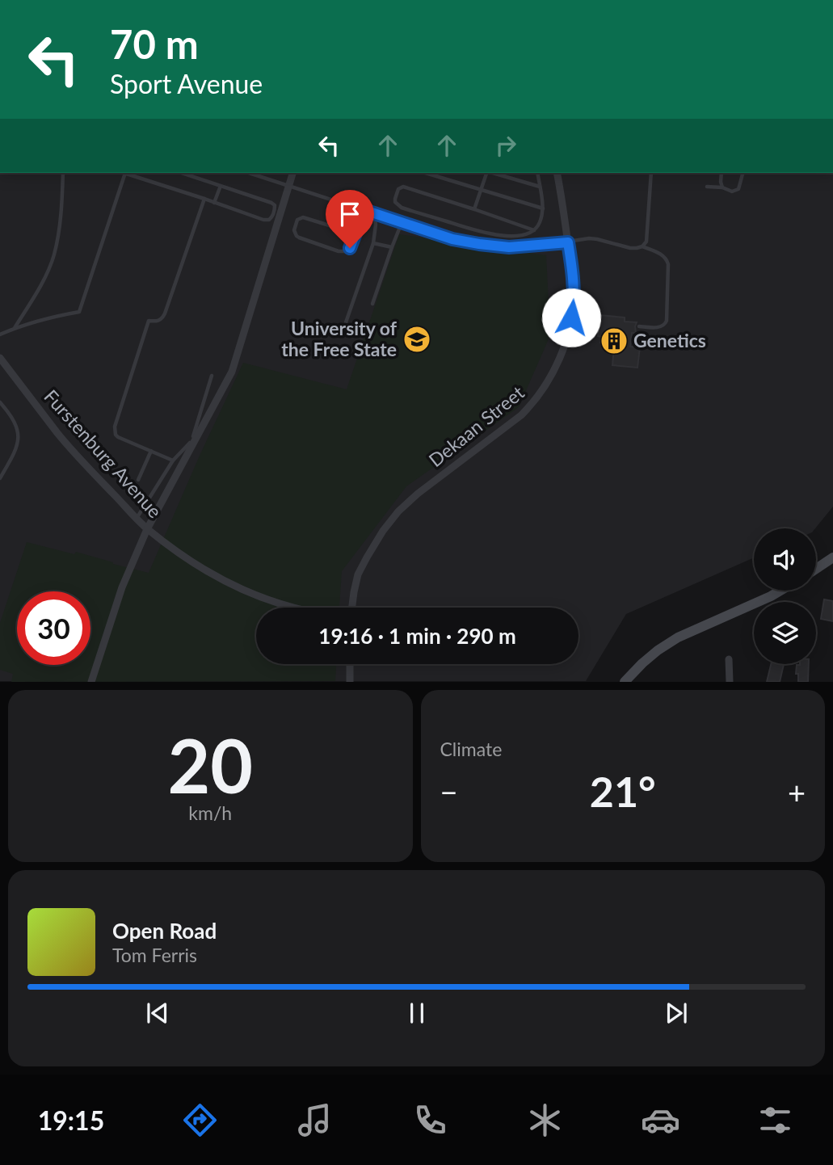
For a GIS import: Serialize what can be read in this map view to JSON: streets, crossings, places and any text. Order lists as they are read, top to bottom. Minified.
{"streets":{"street":["Dekaan Street","Furstenburg Avenue"]},"places":{"school or university":["University of the Free State"],"building":["Genetics"]},"page":{"turn":["70 m","Sport Avenue"],"limit":"30","trip":"19:16 · 1 min · 290 m","tile":[["20","km/h"],"Climate"],"heat":["−","21°","+"],"song":["Open Road","Tom Ferris"],"tabs":"19:15"}}
